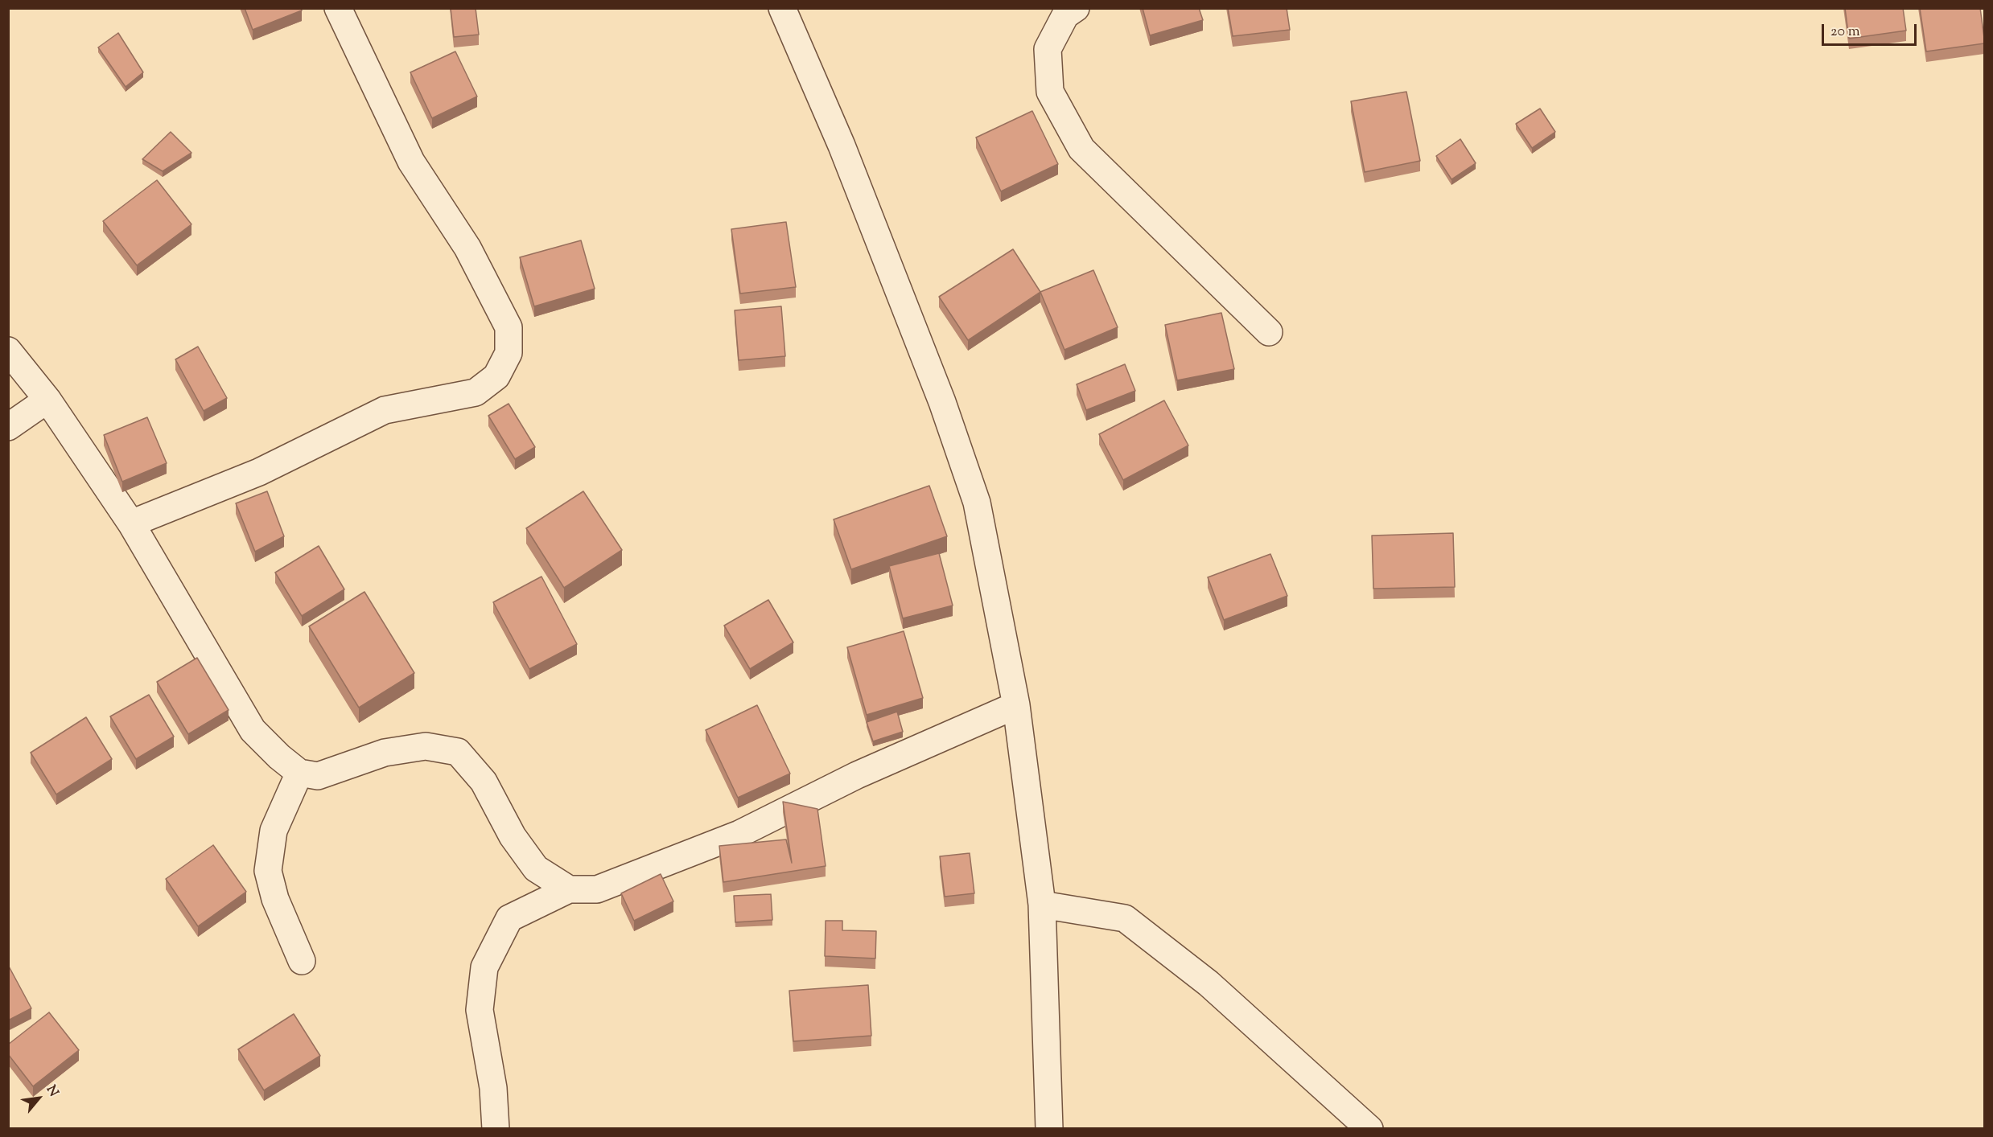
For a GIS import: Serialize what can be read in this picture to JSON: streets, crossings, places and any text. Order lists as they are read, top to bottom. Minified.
{"scale_bar":"20 m","north":"top right"}
